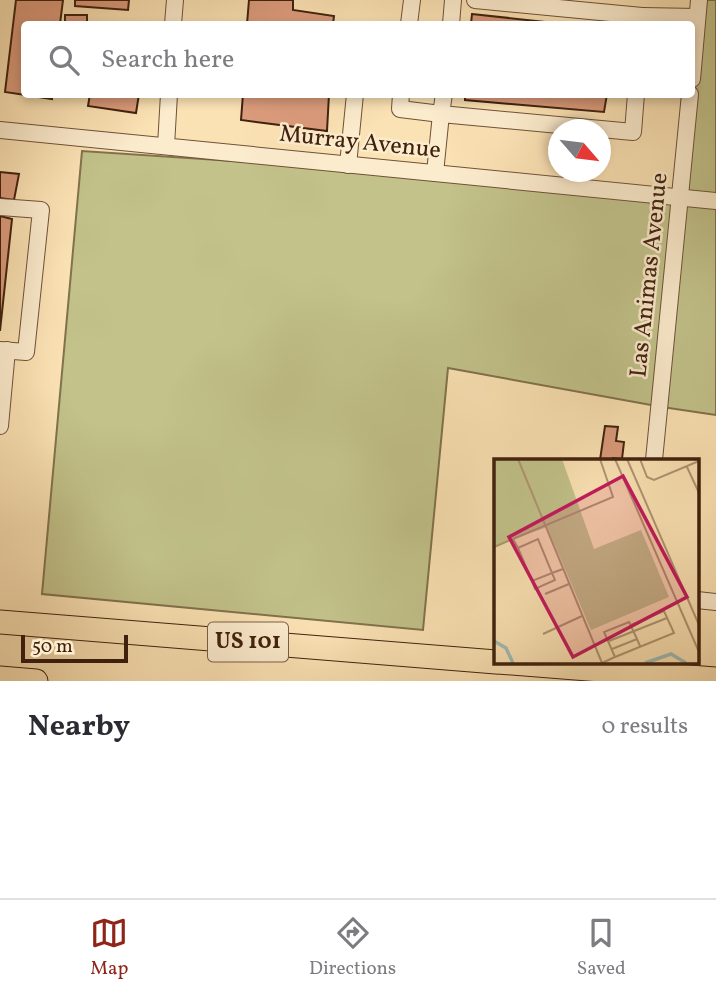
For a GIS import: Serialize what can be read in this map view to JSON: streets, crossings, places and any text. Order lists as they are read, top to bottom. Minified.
{"streets":{"highway":["US 101"],"street":["Murray Avenue","Las Animas Avenue"]},"crossings":[["Murray Avenue","Las Animas Avenue"]],"scale_bar":"50 m","north":"bottom right","page":{"search":"Search here","scale":"50 m","heading":["Nearby","0 results"],"nav":["Map","Directions","Saved"]}}
